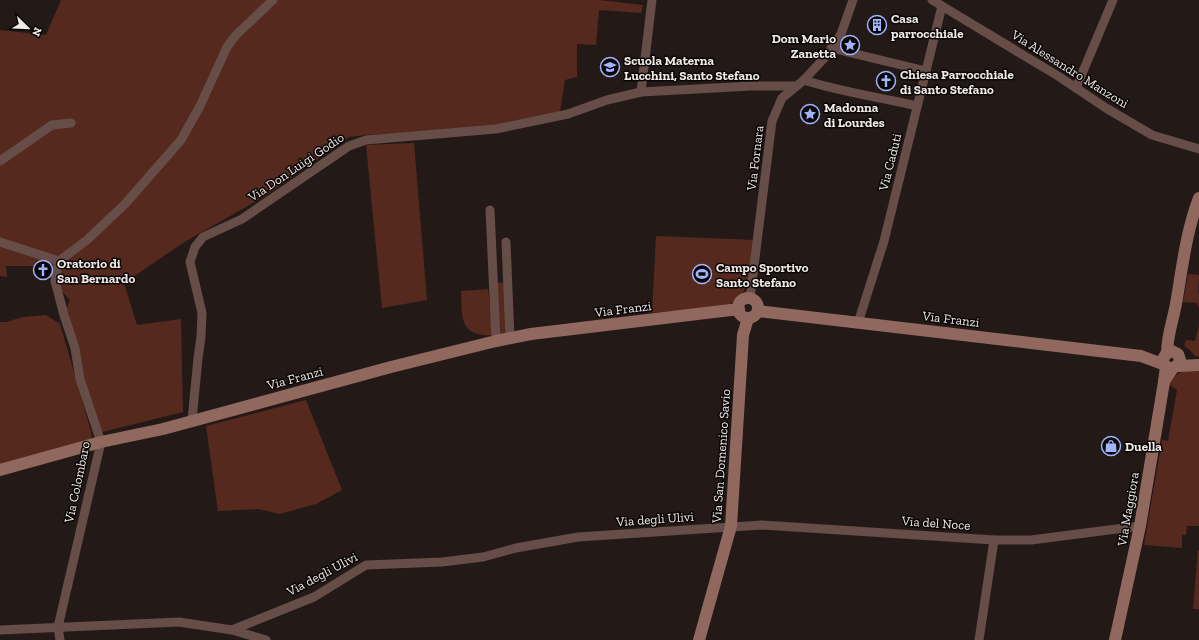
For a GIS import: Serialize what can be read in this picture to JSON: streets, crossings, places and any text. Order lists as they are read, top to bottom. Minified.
{"streets":{"main road":["Via Franzi","Via San Domenico Savio","Via Maggiora"],"street":["Via Alessandro Manzoni","Via Fornara","Via Caduti","Via Don Luigi Godio","Via Colombaro","Via degli Ulivi","Via del Noce"]},"crossings":[["Via Alessandro Manzoni","Via Caduti"],["Via Fornara","Via Don Luigi Godio"],["Via Caduti","Via Franzi"],["Via Don Luigi Godio","Via Franzi"],["Via Franzi","Via San Domenico Savio"],["Via Franzi","Via Colombaro"],["Via Franzi","Via Maggiora"],["Via San Domenico Savio","Via degli Ulivi"],["Via San Domenico Savio","Via del Noce"],["Via Maggiora","Via del Noce"],["Via degli Ulivi","Via del Noce"]],"places":{"building":["Casa parrocchiale"],"place":["Dom Mario Zanetta","Madonna di Lourdes"],"school or university":["Scuola Materna Lucchini, Santo Stefano"],"church":["Chiesa Parrocchiale di Santo Stefano","Oratorio di San Bernardo"],"sports":["Campo Sportivo Santo Stefano"],"shop":["Duella"]},"north":"bottom right"}
